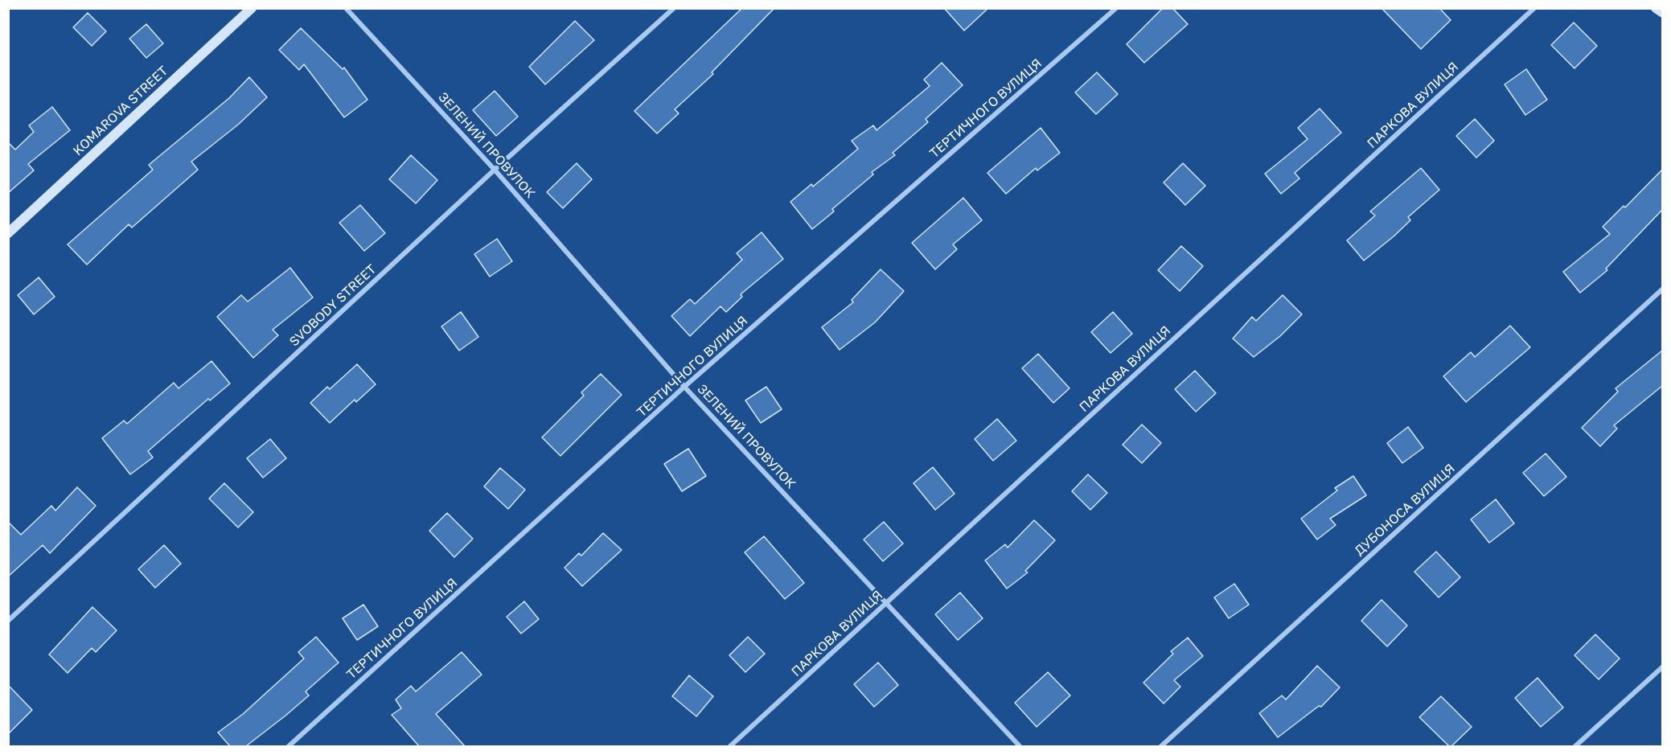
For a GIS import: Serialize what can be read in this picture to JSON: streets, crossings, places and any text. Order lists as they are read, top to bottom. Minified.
{"streets":{"main road":["KOMAROVA STREET"],"street":["ПАРКОВА ВУЛИЦЯ","ТЕРТИЧНОГО ВУЛИЦЯ","ЗЕЛЕНИЙ ПРОВУЛОК","SVOBODY STREET","ДУБОНОСА ВУЛИЦЯ"]},"crossings":[["ПАРКОВА ВУЛИЦЯ","ЗЕЛЕНИЙ ПРОВУЛОК"],["ТЕРТИЧНОГО ВУЛИЦЯ","ЗЕЛЕНИЙ ПРОВУЛОК"],["ЗЕЛЕНИЙ ПРОВУЛОК","SVOBODY STREET"]]}
